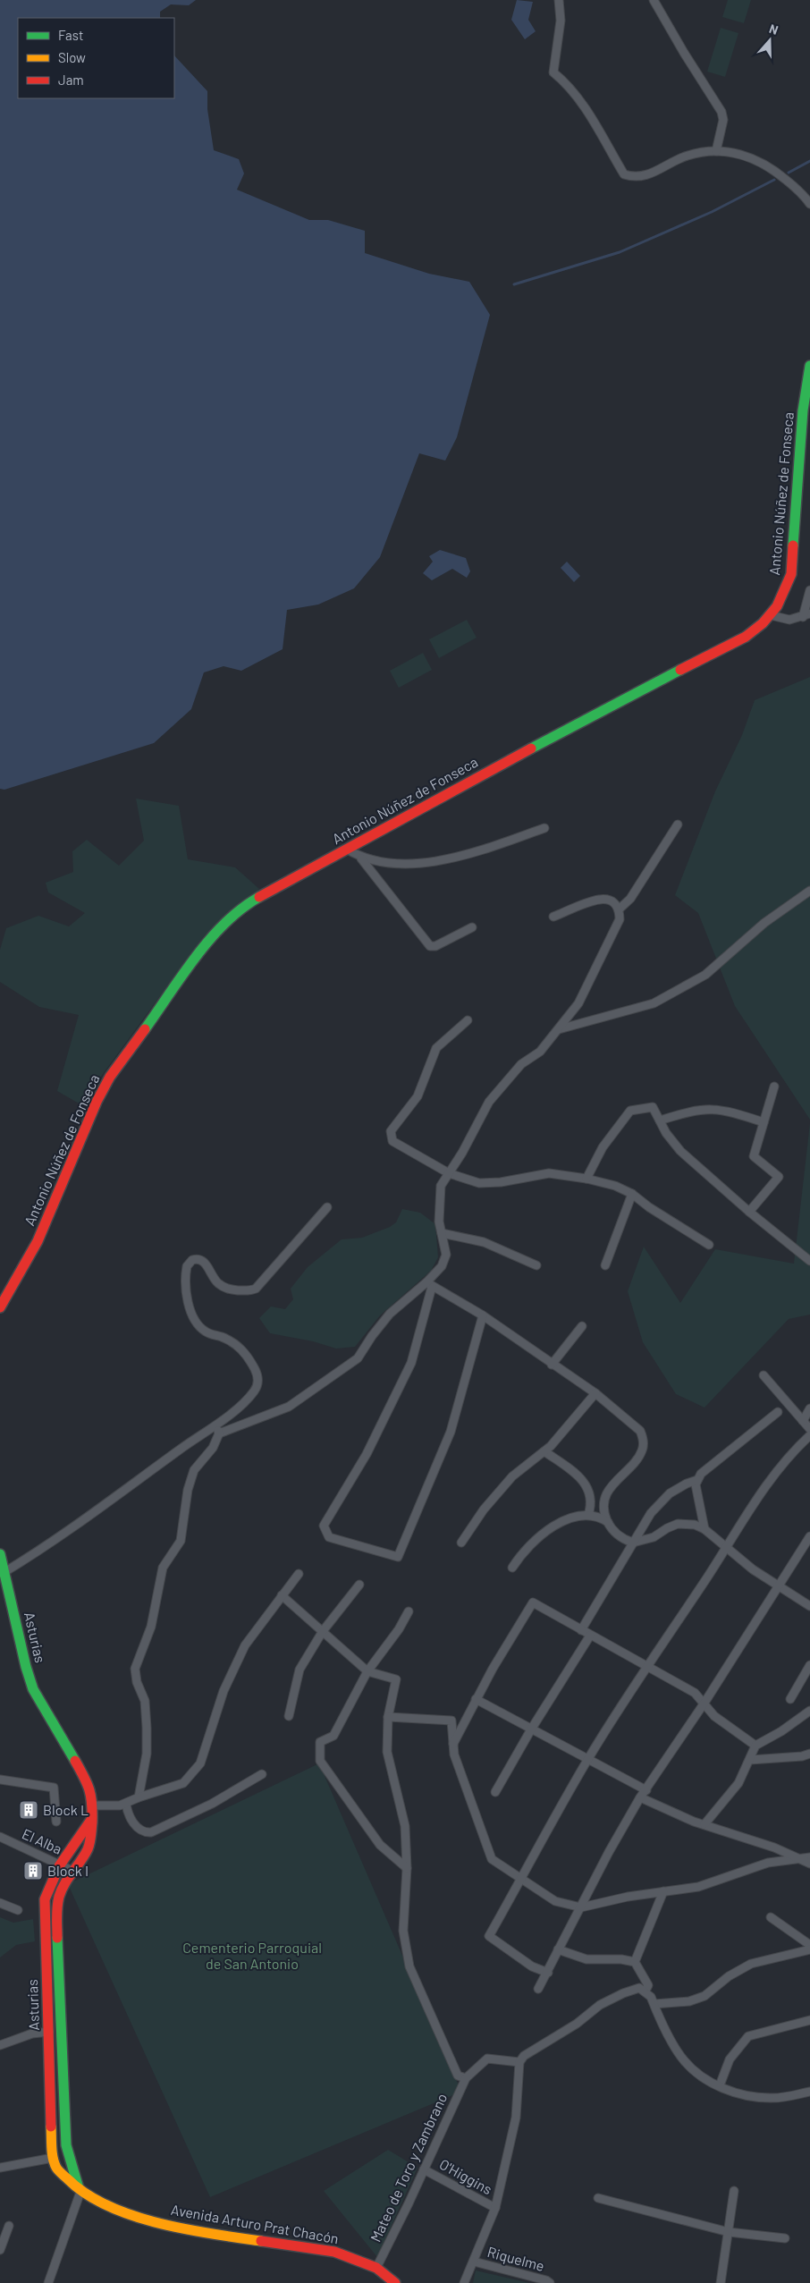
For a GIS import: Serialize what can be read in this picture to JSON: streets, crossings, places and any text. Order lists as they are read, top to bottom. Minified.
{"streets":{"street":["Antonio Núñez de Fonseca","Asturias","El Alba","Mateo de Toro y Zambrano","O'Higgins","Avenida Arturo Prat Chacón","Riquelme"]},"crossings":[["Asturias","El Alba"],["Asturias","Avenida Arturo Prat Chacón"],["Mateo de Toro y Zambrano","O'Higgins"],["Mateo de Toro y Zambrano","Avenida Arturo Prat Chacón"]],"parks":["Cementerio Parroquial de San Antonio"],"places":{"building":["Block L","Block I"]},"legend":["Fast","Slow","Jam"],"north":"top"}
